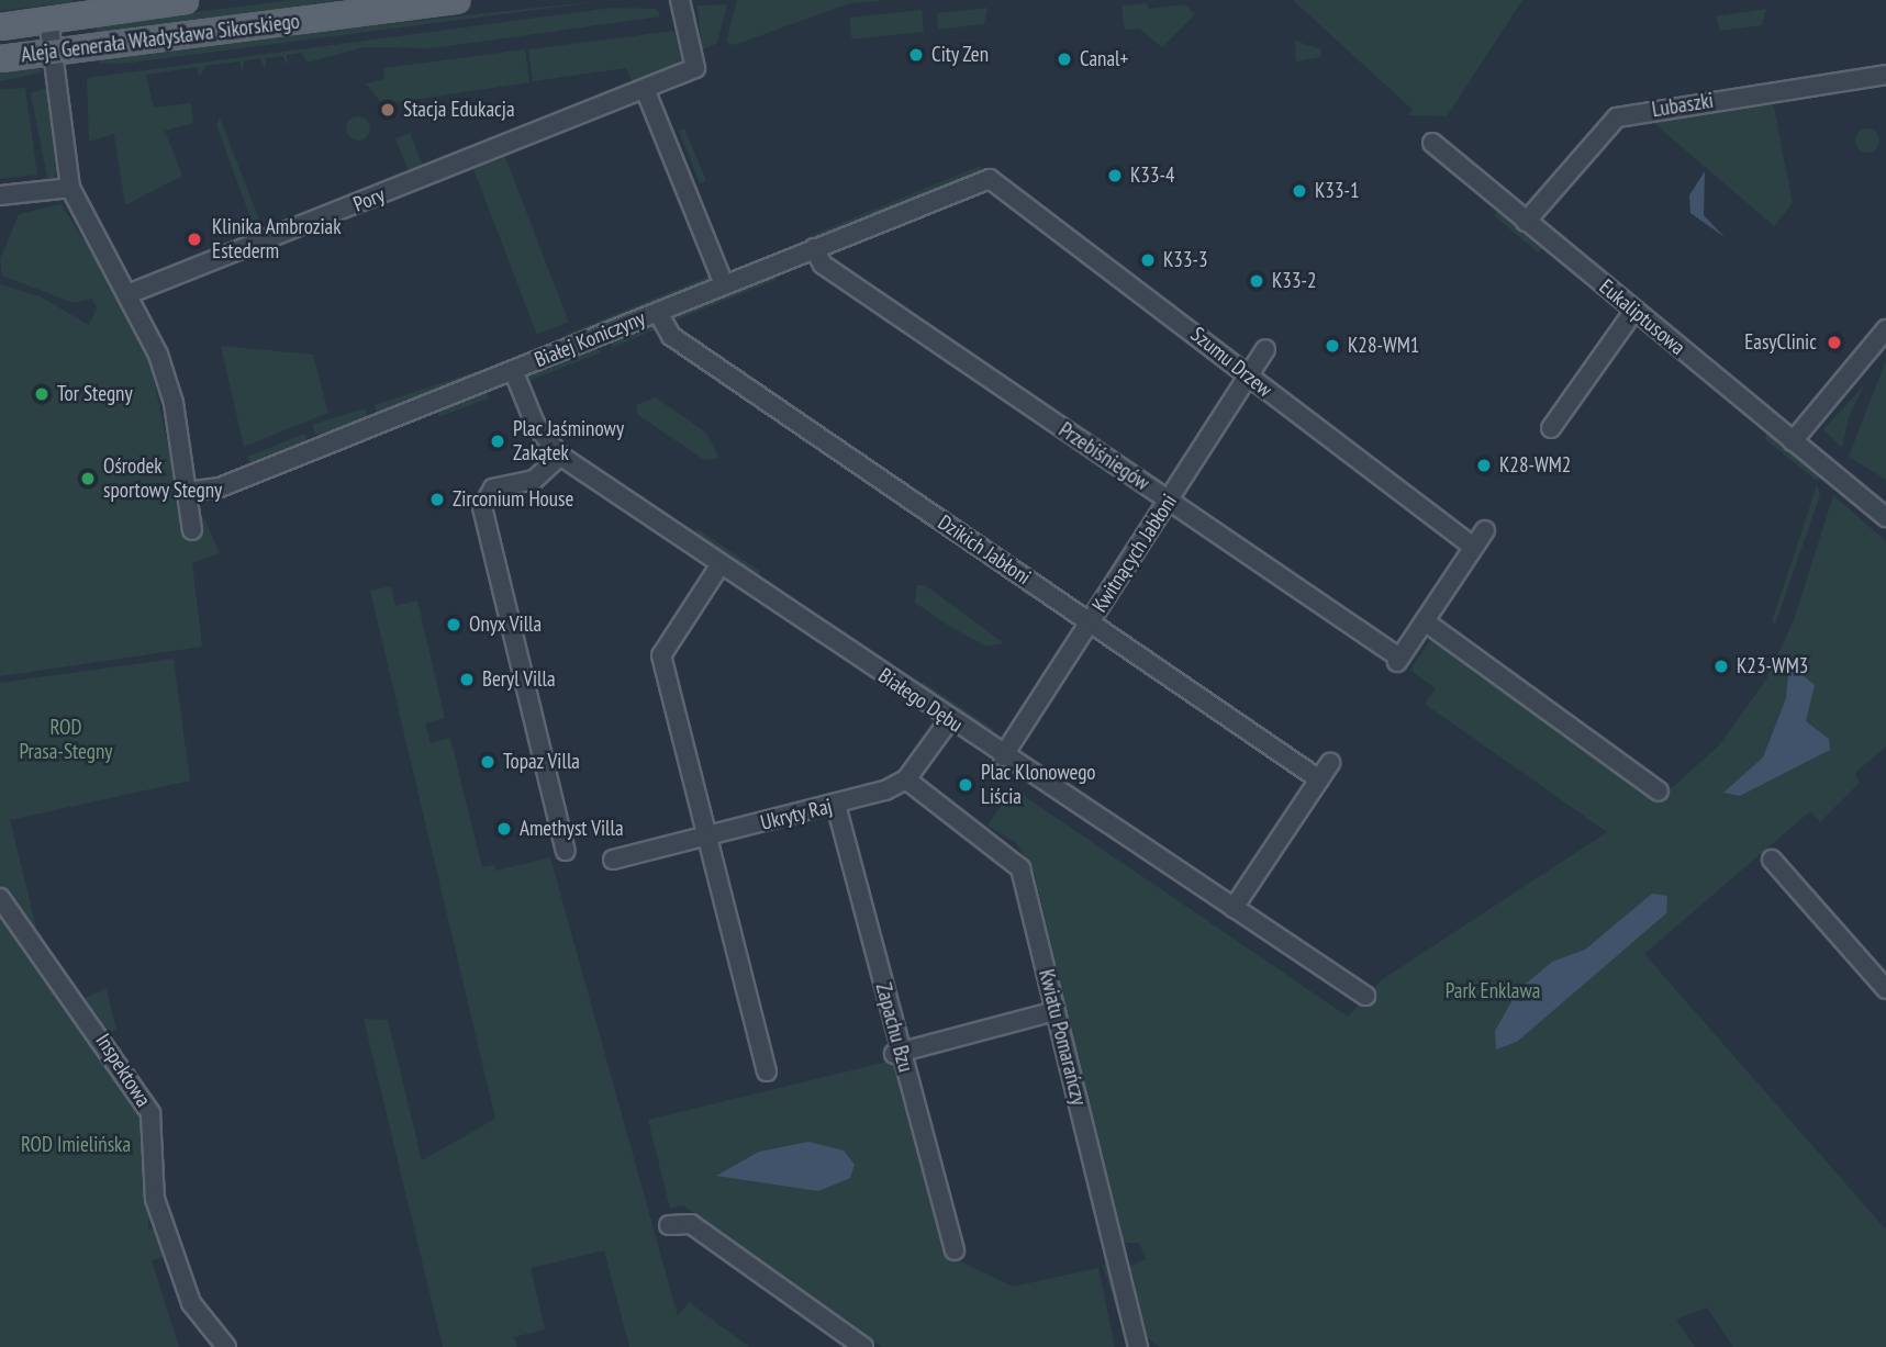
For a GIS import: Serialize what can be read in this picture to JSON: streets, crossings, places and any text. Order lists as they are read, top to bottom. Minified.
{"streets":{"main road":["Aleja Generała Władysława Sikorskiego"],"street":["Lubaszki","Pory","Eukaliptusowa","Białej Koniczyny","Szumu Drzew","Przebiśniegów","Dzikich Jabłoni","Kwitnących Jabłoni","Białego Dębu","Ukryty Raj","Zapachu Bzu","Kwiatu Pomarańczy","Inspektowa"]},"crossings":[["Lubaszki","Eukaliptusowa"],["Białej Koniczyny","Szumu Drzew"],["Białej Koniczyny","Przebiśniegów"],["Białej Koniczyny","Dzikich Jabłoni"],["Białej Koniczyny","Białego Dębu"],["Szumu Drzew","Kwitnących Jabłoni"],["Przebiśniegów","Kwitnących Jabłoni"],["Dzikich Jabłoni","Kwitnących Jabłoni"],["Kwitnących Jabłoni","Białego Dębu"],["Ukryty Raj","Zapachu Bzu"],["Ukryty Raj","Kwiatu Pomarańczy"]],"parks":["ROD Prasa-Stegny","Park Enklawa","ROD Imielińska"],"places":["City Zen","Canal+","Stacja Edukacja","K33-4","K33-1","Klinika Ambroziak Estederm","K33-3","K33-2","EasyClinic","K28-WM1","Tor Stegny","Plac Jaśminowy Zakątek","K28-WM2","Ośrodek sportowy Stegny","Zirconium House","Onyx Villa","K23-WM3","Beryl Villa","Topaz Villa","Plac Klonowego Liścia","Amethyst Villa"]}
